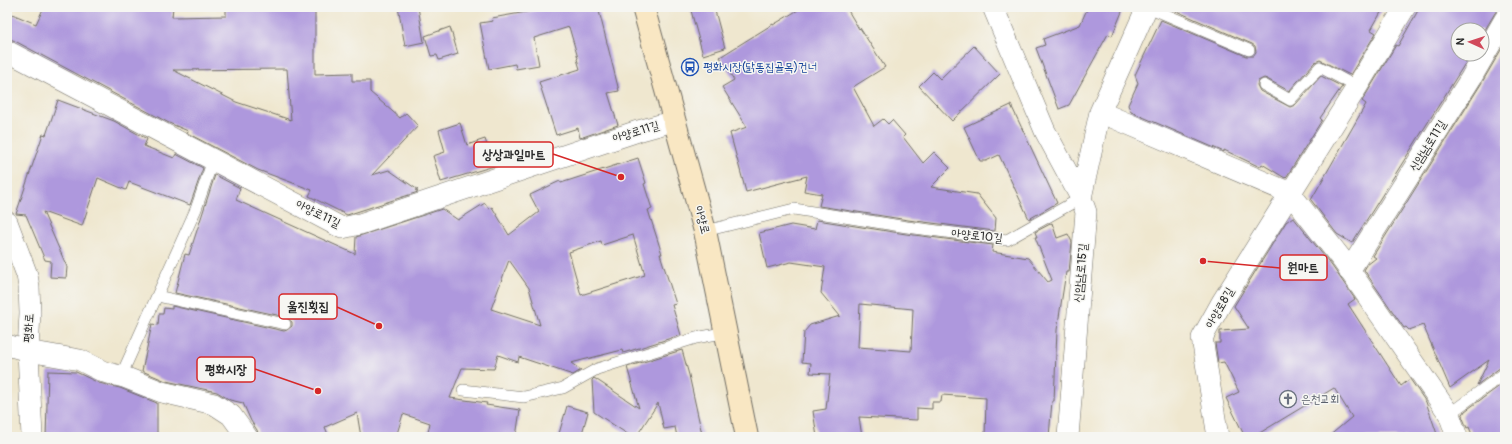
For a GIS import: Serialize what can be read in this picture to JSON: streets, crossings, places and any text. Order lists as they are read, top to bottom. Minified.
{"streets":{"main road":["아양로"],"street":["아양로11길","신암남로11길","신암남로15길","아양로8길","평화로"],"lane":["아양로10길"]},"crossings":[["아양로11길","아양로"],["아양로","아양로10길"],["아양로10길","신암남로15길"]],"places":{"bus stop":["평화시장(닭똥집골목)건너"],"other":["상상과일마트","원마트","울진횟집","평화시장"],"church":["은천교회"]},"north":"left"}
